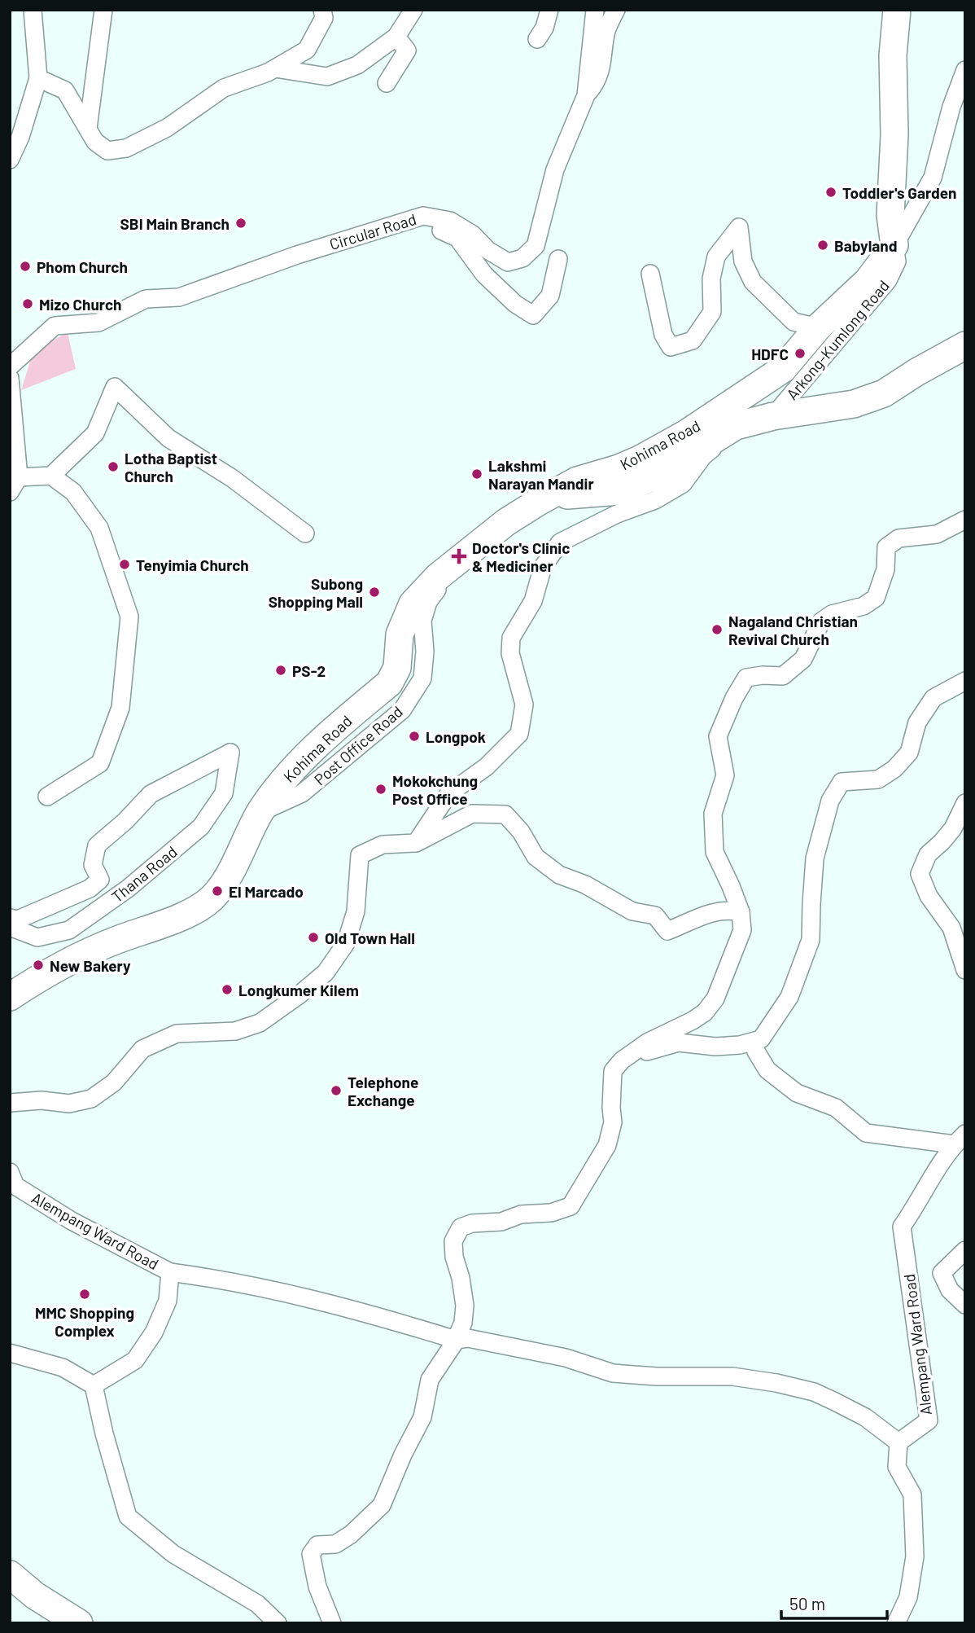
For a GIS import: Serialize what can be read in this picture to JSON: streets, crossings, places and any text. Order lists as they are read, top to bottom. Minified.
{"streets":{"highway":["Kohima Road"],"street":["Circular Road","Arkong-Kumlong Road","Thana Road","Alempang Ward Road"]},"crossings":[["Arkong-Kumlong Road","Kohima Road"]],"places":{"other":["Toddler's Garden","SBI Main Branch","Babyland","Phom Church","Mizo Church","HDFC","Lotha Baptist Church","Lakshmi Narayan Mandir","Tenyimia Church","Subong Shopping Mall","Nagaland Christian Revival Church","PS-2","Longpok","Mokokchung Post Office","El Marcado","Old Town Hall","New Bakery","Longkumer Kilem","Telephone Exchange","MMC Shopping Complex"],"health":["Doctor's Clinic & Mediciner"]},"scale_bar":"50 m"}
